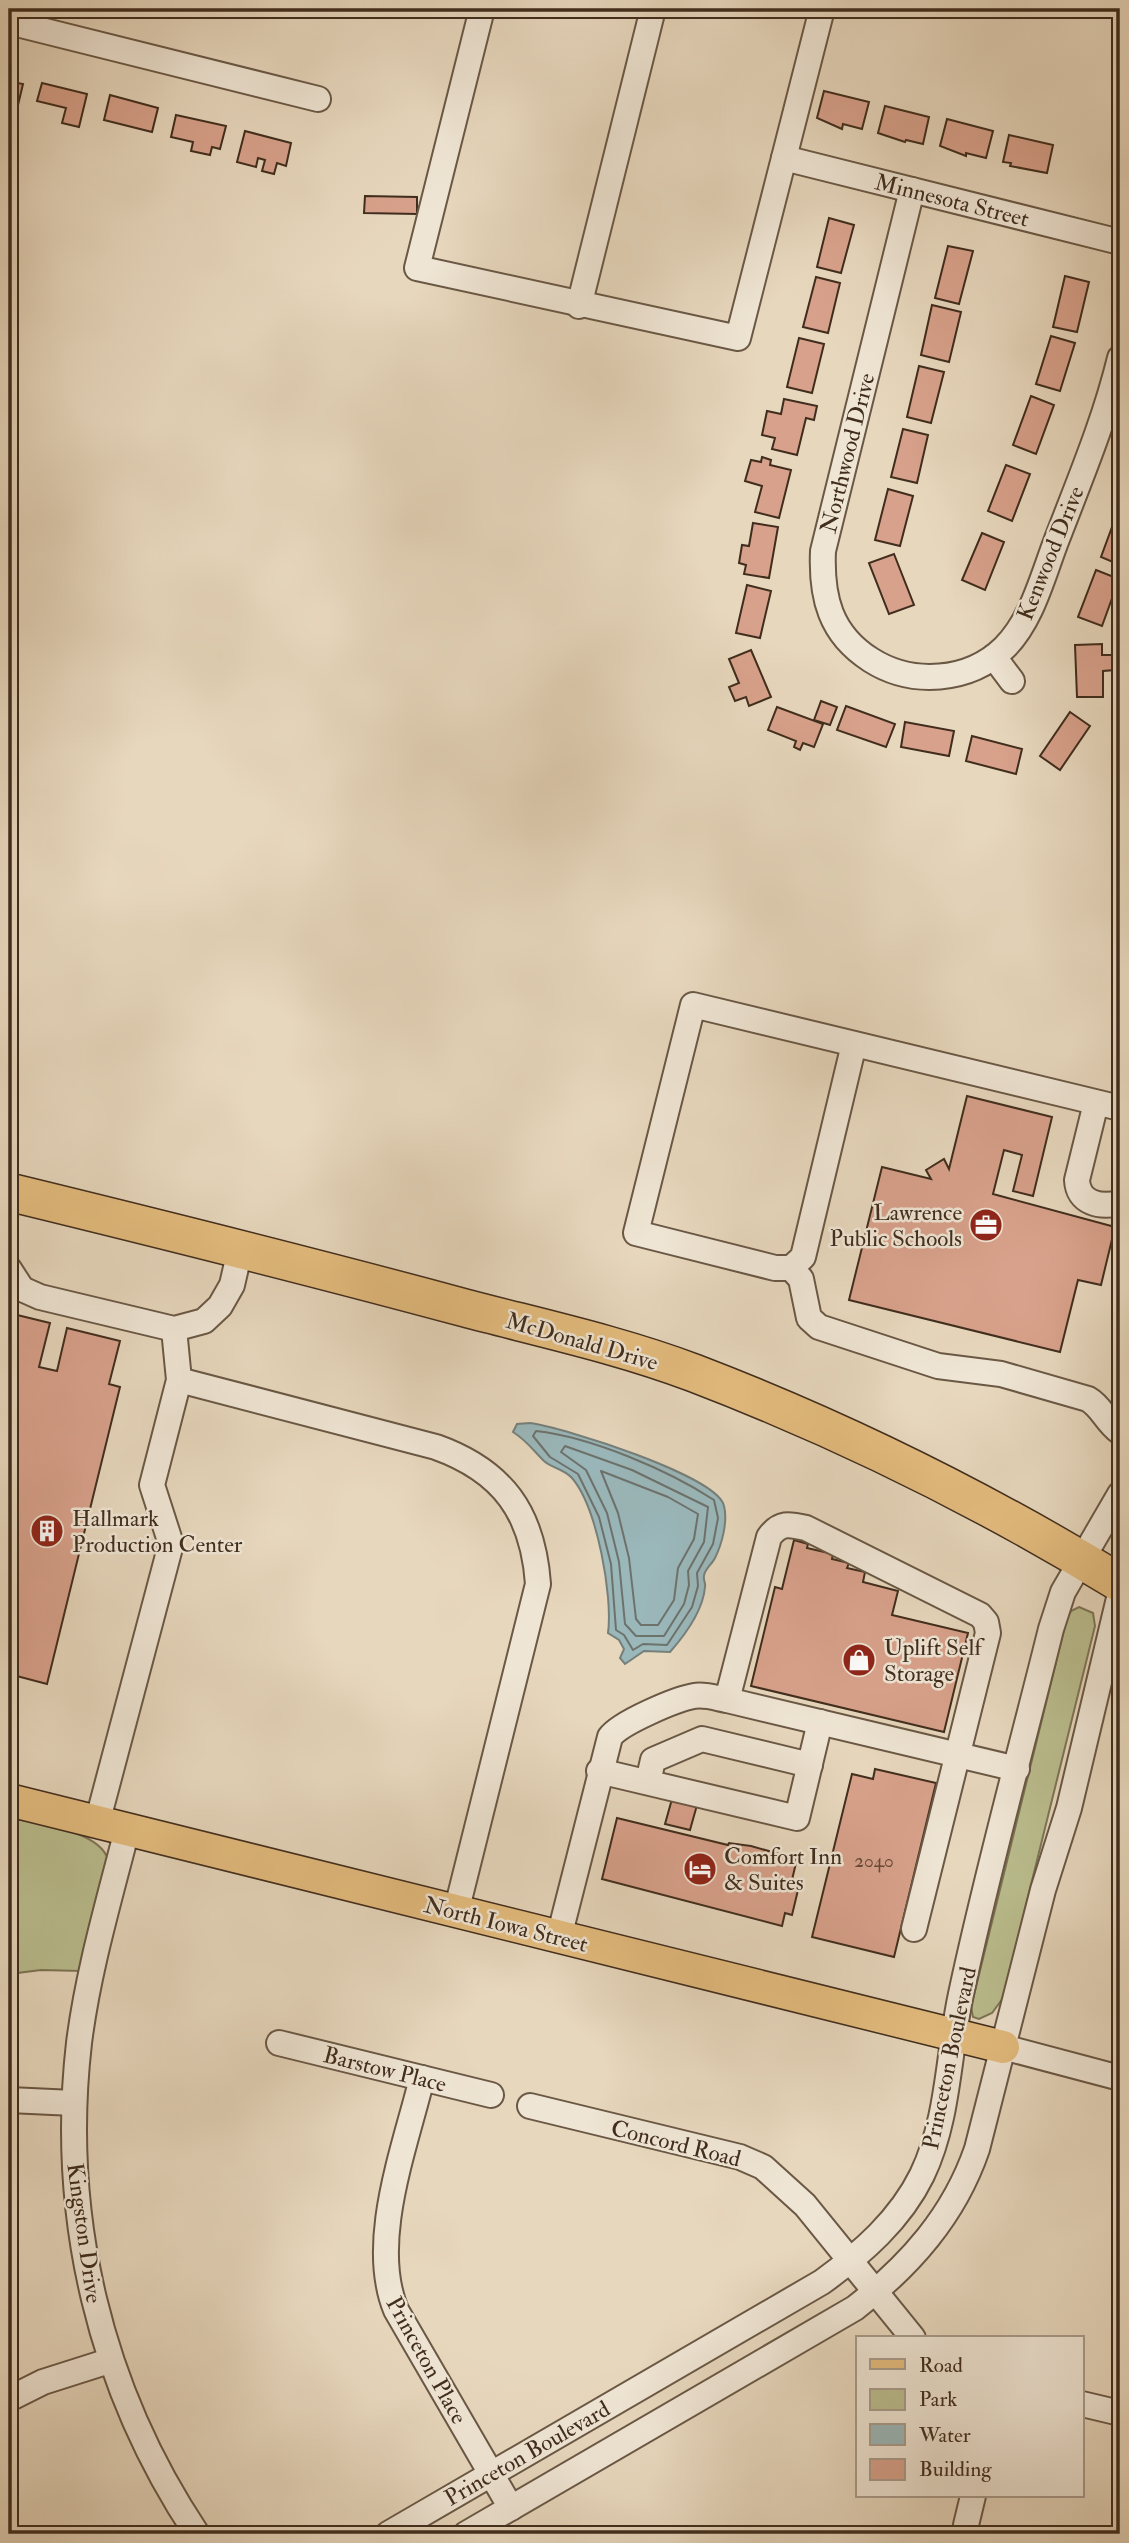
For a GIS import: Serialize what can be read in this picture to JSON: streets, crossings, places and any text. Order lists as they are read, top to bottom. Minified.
{"streets":{"highway":["McDonald Drive"],"main road":["North Iowa Street"],"street":["Minnesota Street","Northwood Drive","Kenwood Drive","Princeton Boulevard","Barstow Place","Concord Road","Kingston Drive","Princeton Place"]},"crossings":[["Minnesota Street","Northwood Drive"],["Northwood Drive","Kenwood Drive"],["McDonald Drive","Princeton Boulevard"],["North Iowa Street","Princeton Boulevard"],["North Iowa Street","Kingston Drive"],["Princeton Boulevard","Concord Road"],["Princeton Boulevard","Princeton Place"],["Barstow Place","Princeton Place"]],"places":{"office":["Lawrence Public Schools"],"building":["Hallmark Production Center"],"shop":["Uplift Self Storage"],"hotel":["Comfort Inn & Suites"]},"house_numbers":["2040"],"legend":["Road","Park","Water","Building"]}
